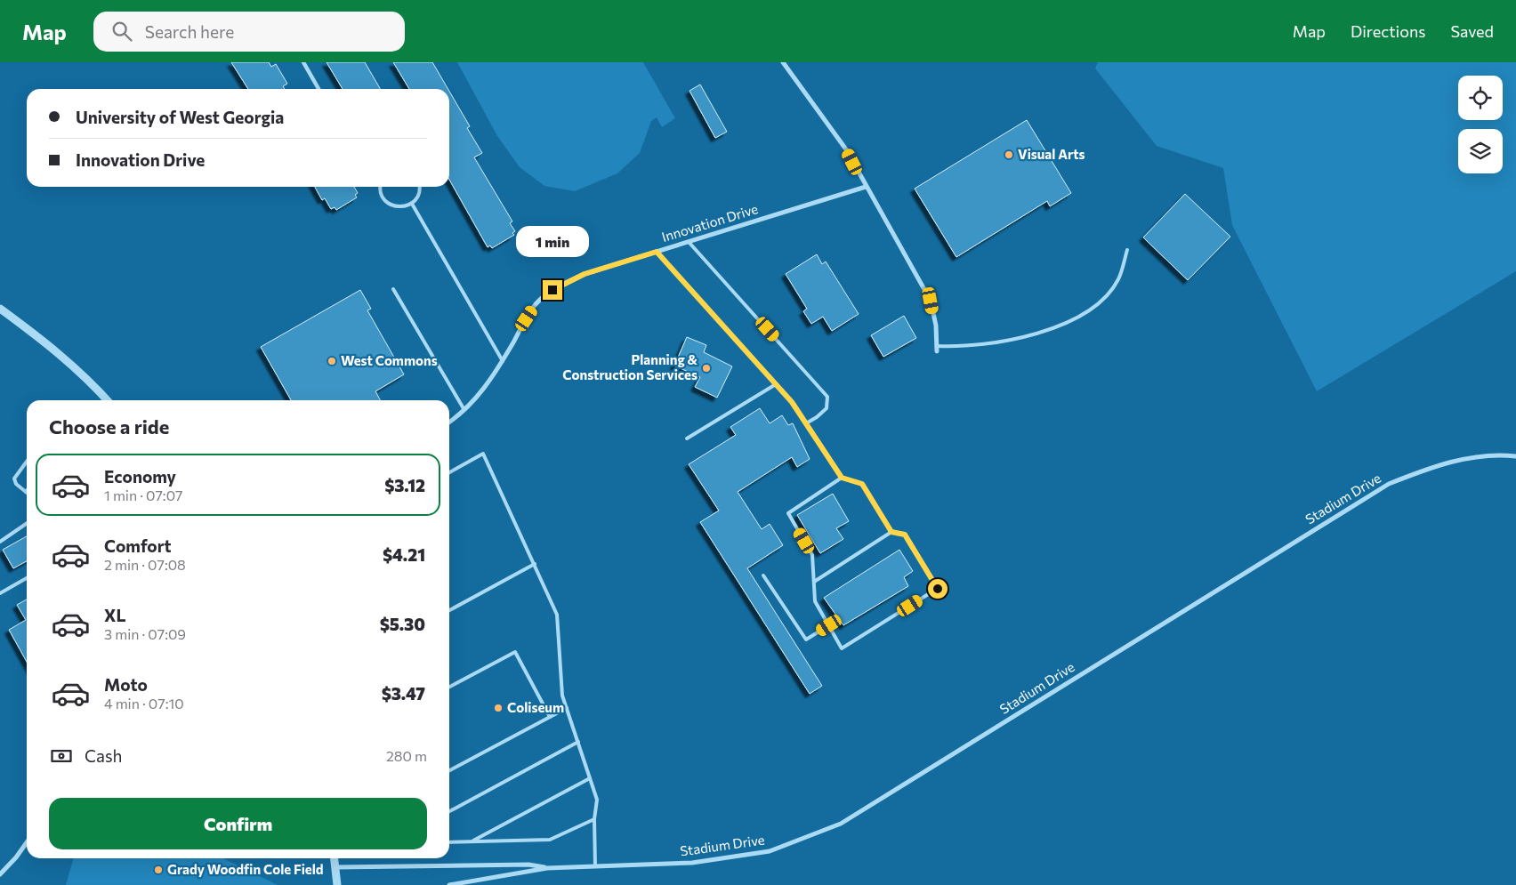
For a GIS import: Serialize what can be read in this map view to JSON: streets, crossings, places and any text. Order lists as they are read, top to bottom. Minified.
{"streets":{"street":["Innovation Drive","Stadium Drive"]},"places":["Visual Arts","West Commons","Planning & Construction Services","Coliseum","Grady Woodfin Cole Field"],"page":{"header":"Map","search":"Search here","nav":["Map","Directions","Saved"],"banner":["University of West Georgia","Innovation Drive"],"bubble":"1 min","heading":"Choose a ride","list":[{"name":"Economy","note":"1 min · 07:07","value":"$3.12"},{"name":"Comfort","note":"2 min · 07:08","value":"$4.21"},{"name":"XL","note":"3 min · 07:09","value":"$5.30"},{"name":"Moto","note":"4 min · 07:10","value":"$3.47"}],"pay":["Cash","280 m"],"buttons":"Confirm"}}
